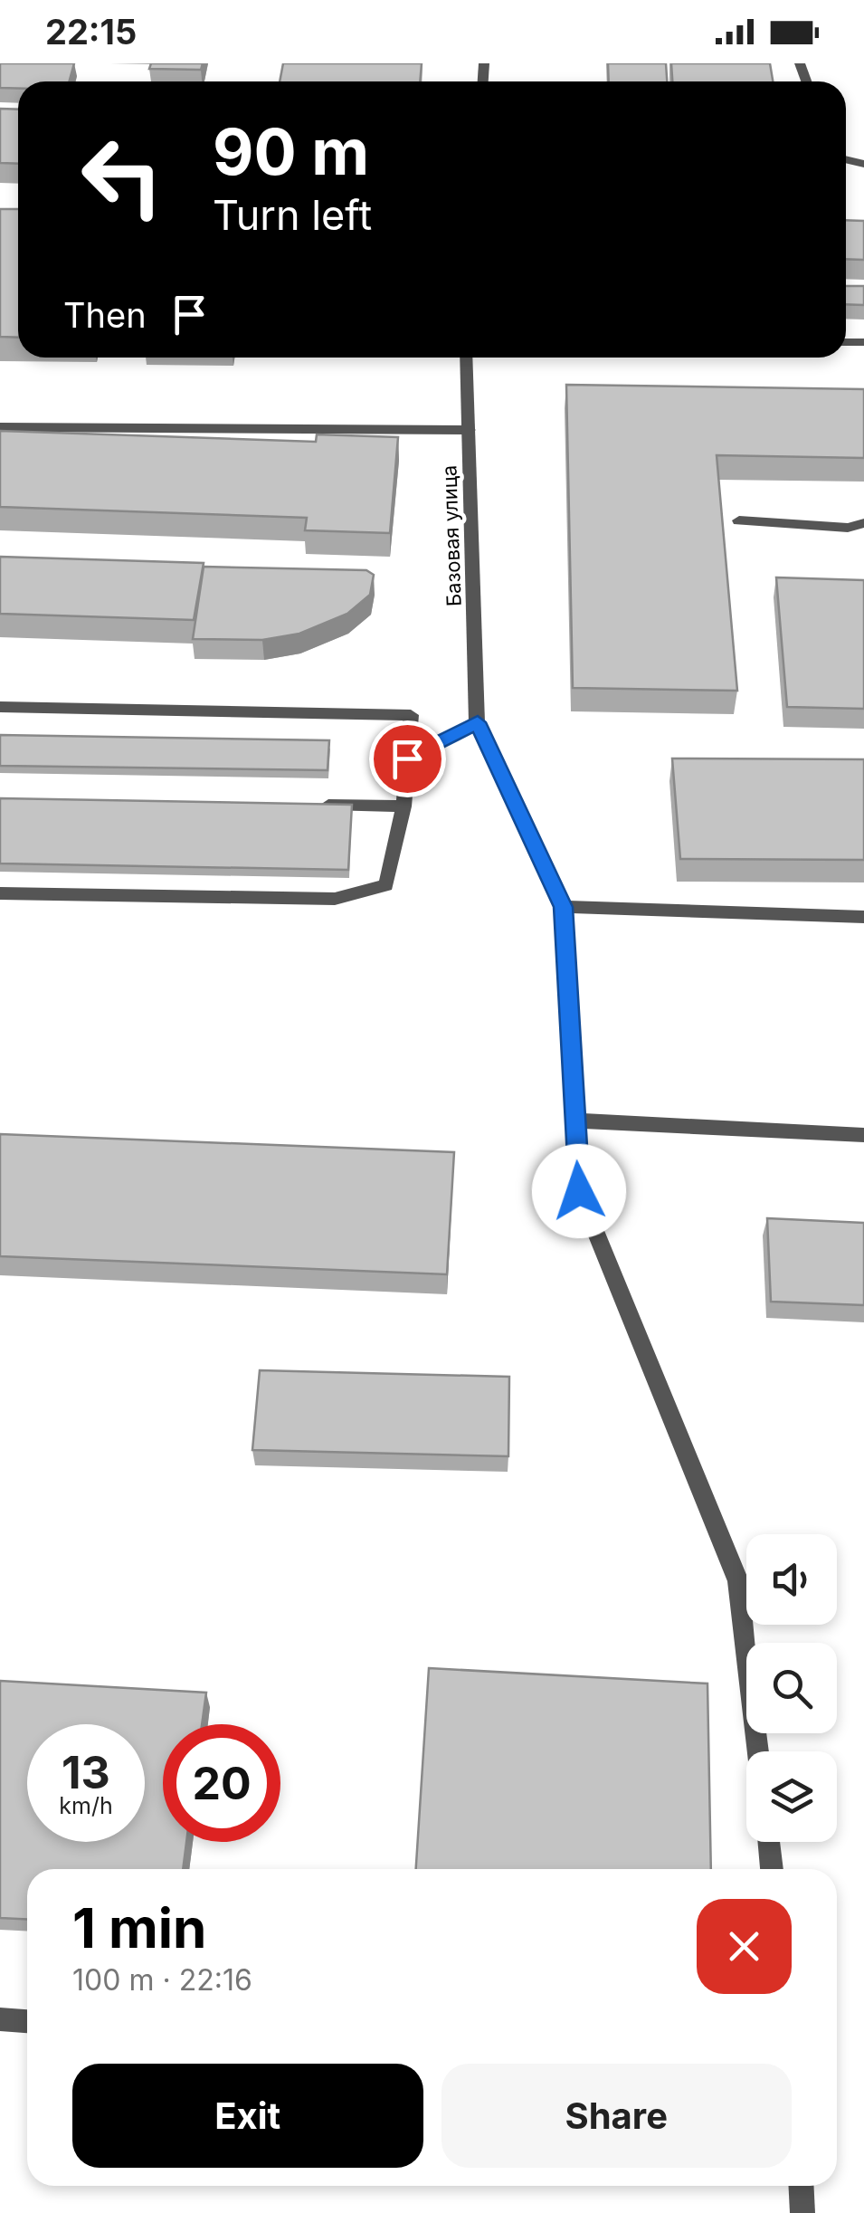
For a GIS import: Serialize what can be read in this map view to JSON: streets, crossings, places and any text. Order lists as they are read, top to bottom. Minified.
{"streets":{"street":["Базовая улица"]},"page":{"status":"22:15","turn":["90 m","Turn left"],"then":"Then","speed":"13 km/h","limit":"20","heading":["1 min","100 m · 22:16"],"buttons":["Exit","Share"]}}
